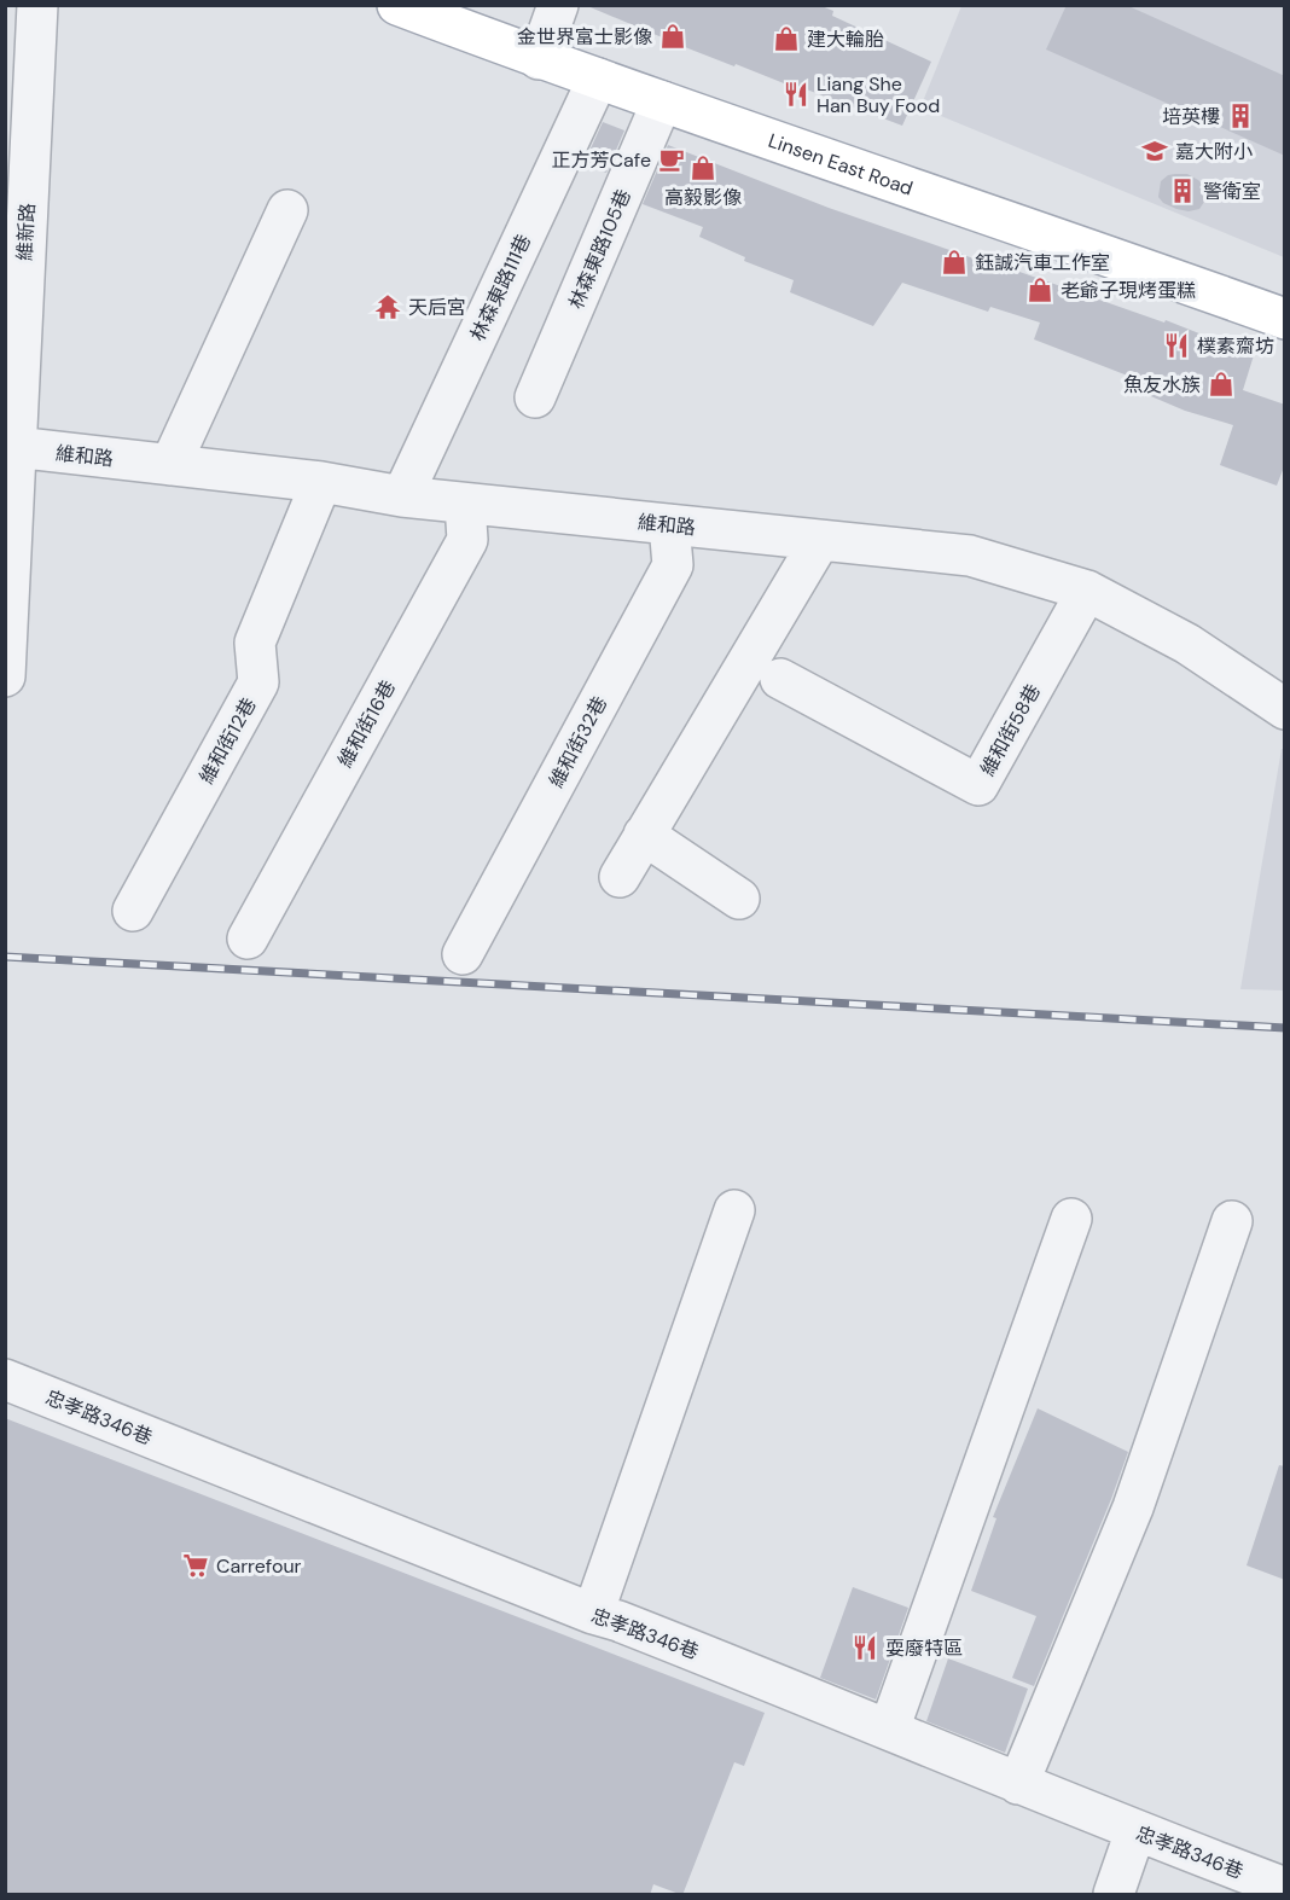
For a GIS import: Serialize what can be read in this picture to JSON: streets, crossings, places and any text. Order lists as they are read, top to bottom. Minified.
{"streets":{"main road":["Linsen East Road"],"street":["維新路","林森東路105巷","林森東路111巷","維和路","維和街16巷","維和街58巷","維和街12巷","維和街32巷","忠孝路346巷"]},"crossings":[["Linsen East Road","林森東路105巷"],["Linsen East Road","林森東路111巷"],["維新路","維和路"],["林森東路111巷","維和路"],["維和路","維和街16巷"],["維和路","維和街58巷"],["維和路","維和街12巷"],["維和路","維和街32巷"]],"places":{"shop":["金世界富士影像","建大輪胎","高毅影像","鈺誠汽車工作室","老爺子現烤蛋糕","魚友水族"],"restaurant":["Liang She Han Buy Food","樸素齋坊","耍廢特區"],"building":["培英樓","警衛室"],"school or university":["嘉大附小"],"cafe":["正方芳Cafe"],"temple":["天后宮"],"supermarket":["Carrefour"]}}
